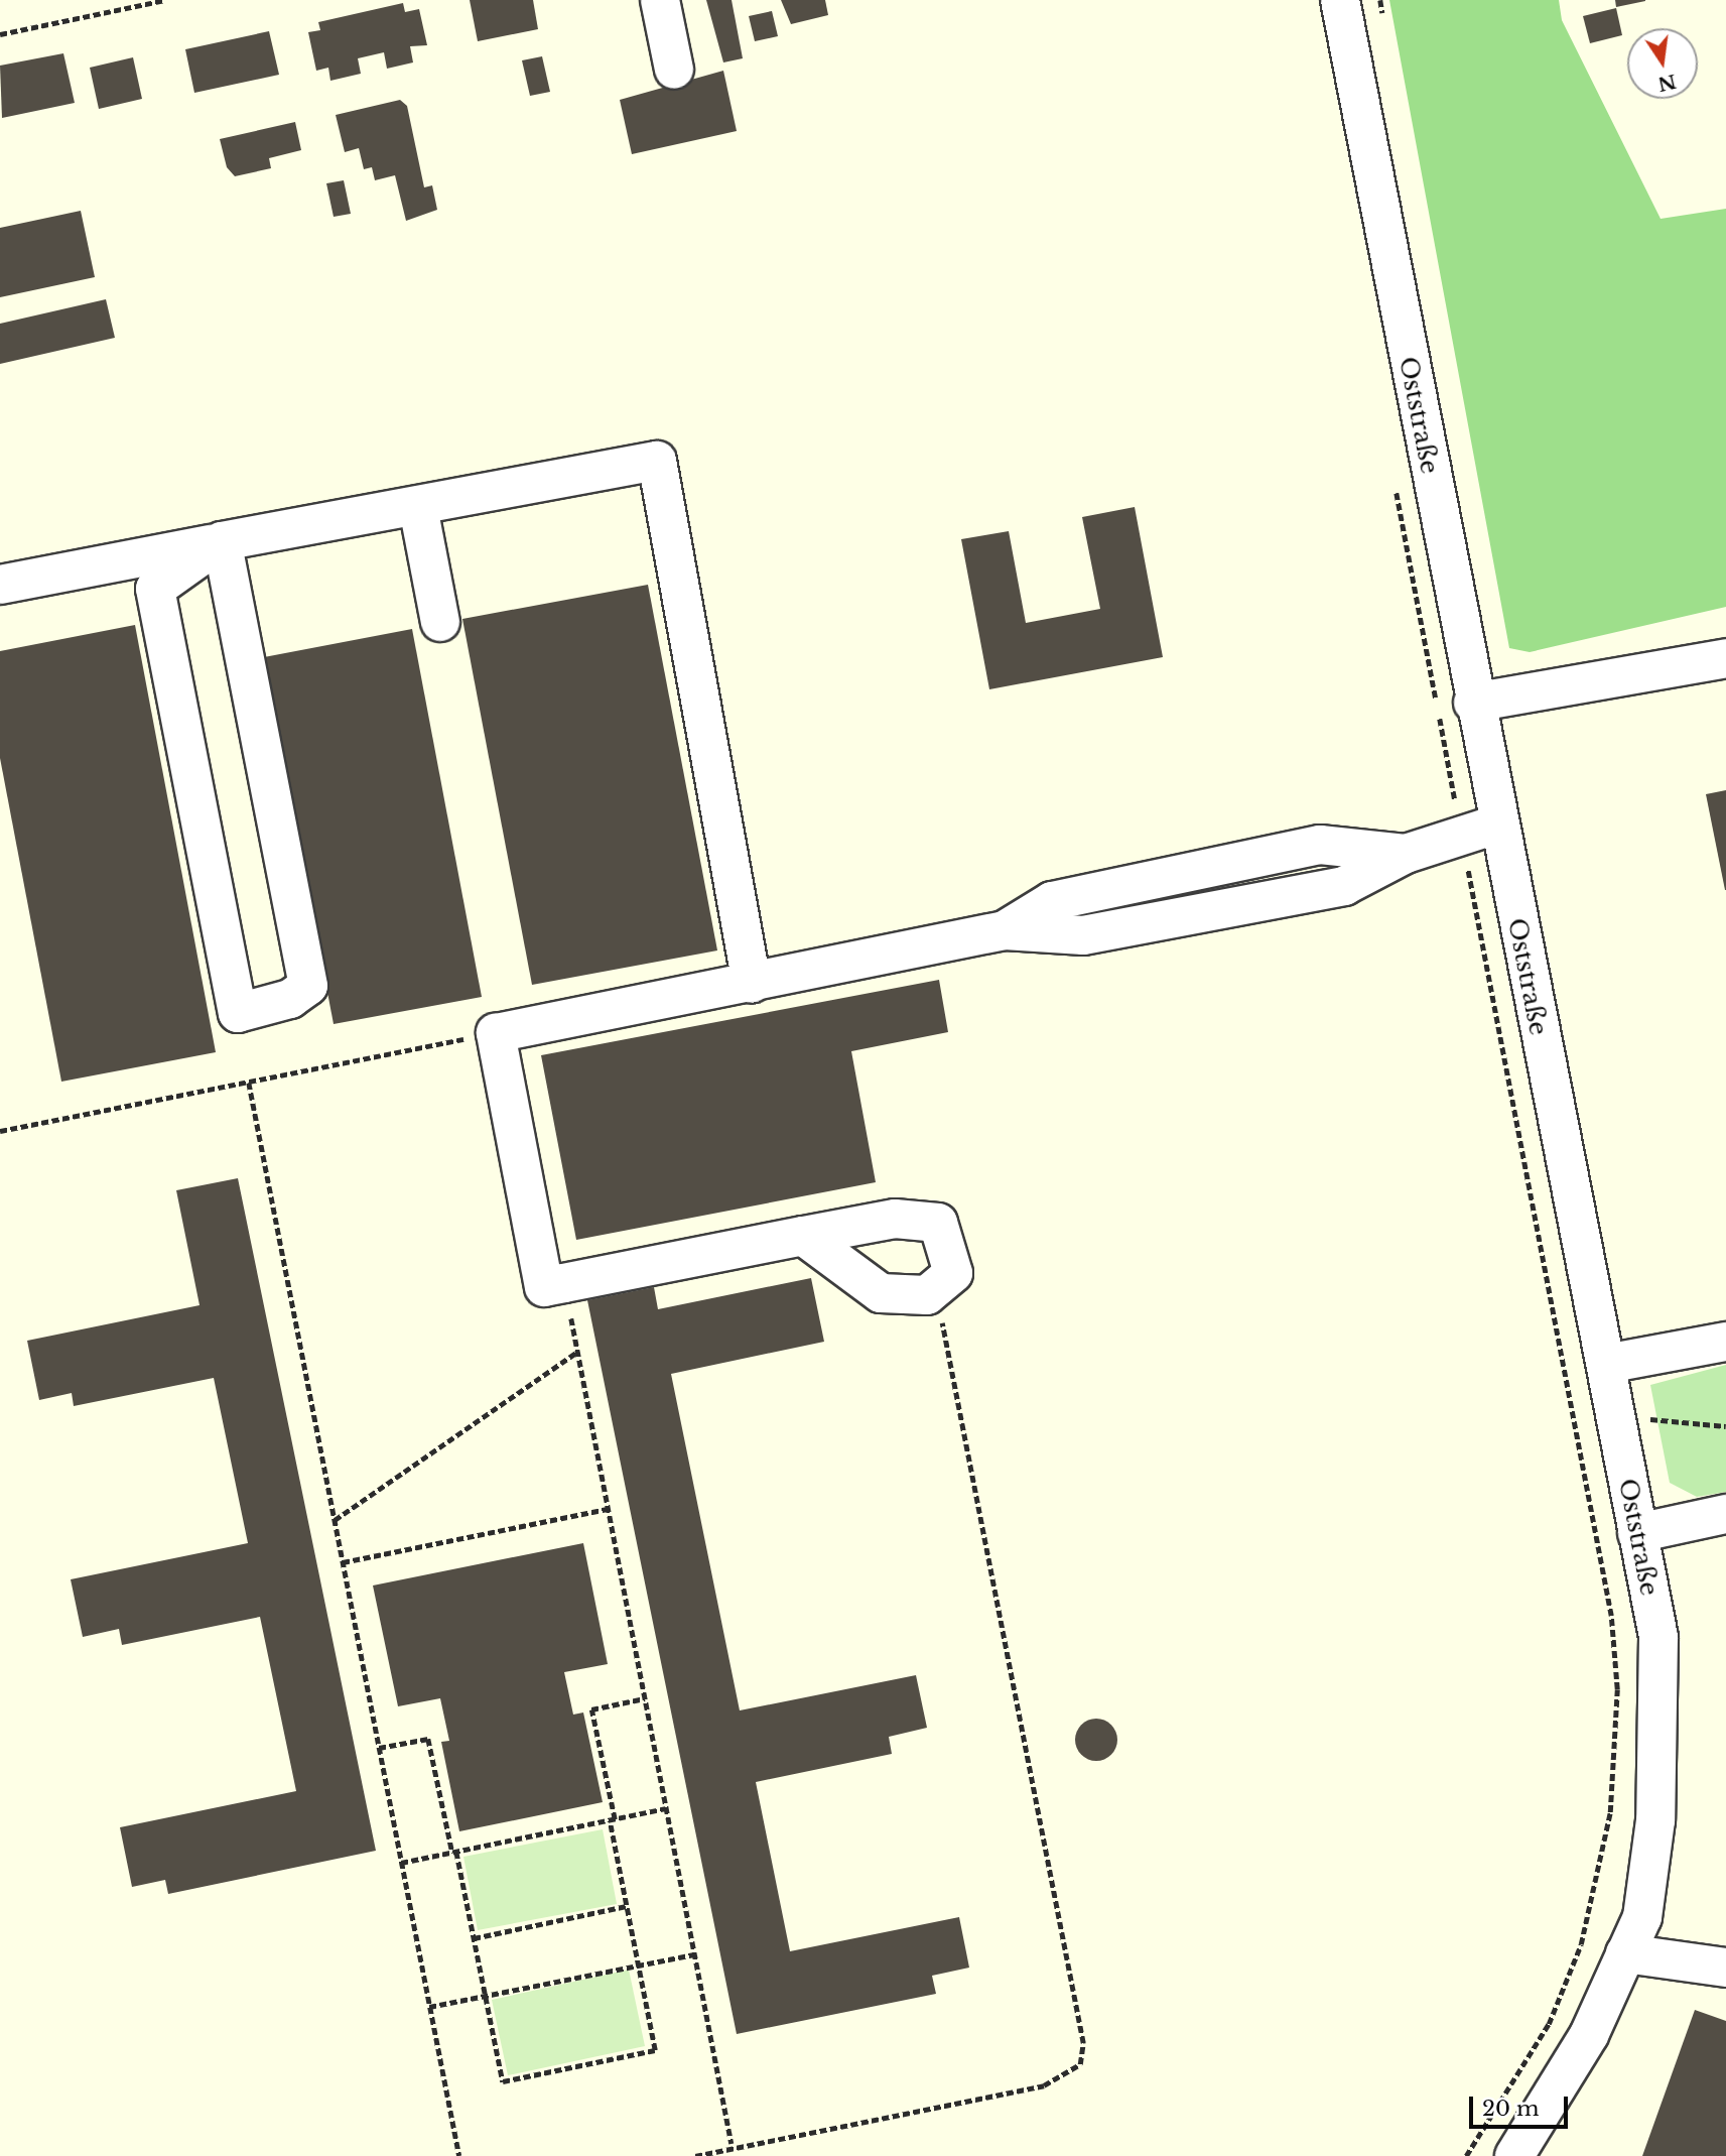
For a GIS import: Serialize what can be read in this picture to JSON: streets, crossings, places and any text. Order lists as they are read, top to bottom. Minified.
{"streets":{"street":["Oststraße"]},"scale_bar":"20 m","north":"bottom"}
